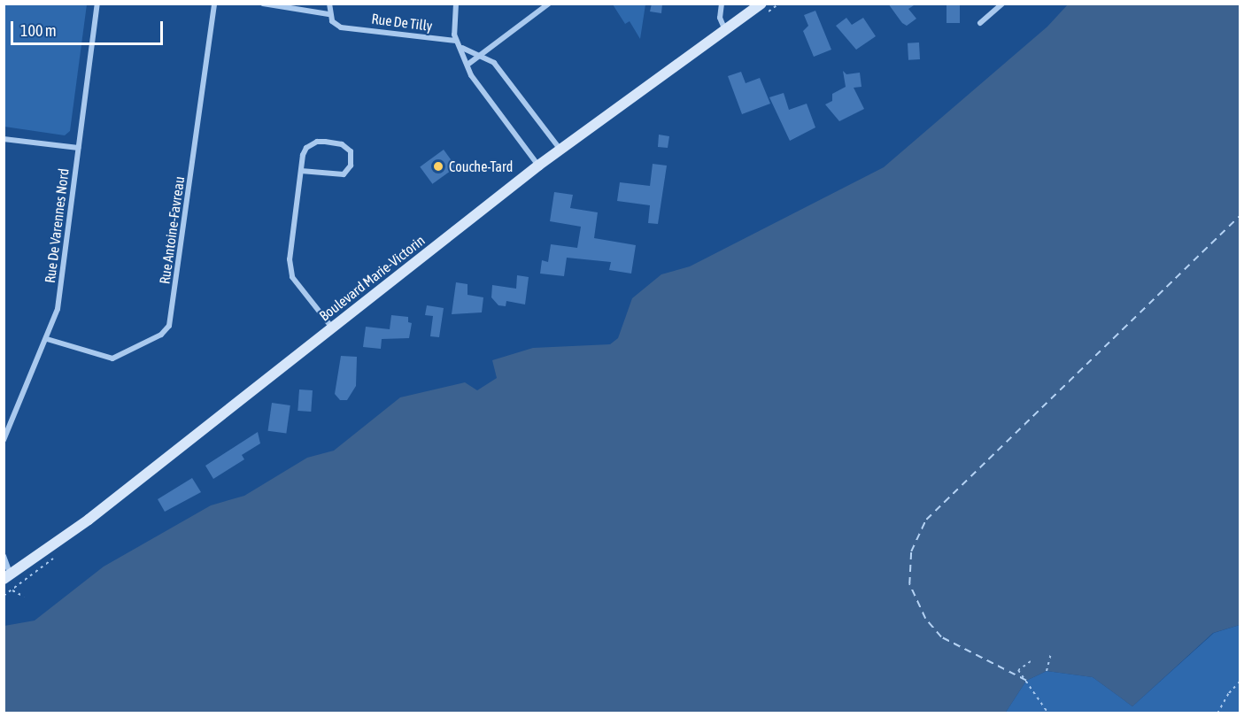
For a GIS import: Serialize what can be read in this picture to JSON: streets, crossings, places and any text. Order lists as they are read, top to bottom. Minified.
{"streets":{"street":["Rue De Tilly","Rue De Varennes Nord","Rue Antoine-Favreau","Boulevard Marie-Victorin"]},"crossings":[["Rue De Varennes Nord","Rue Antoine-Favreau"]],"places":["Couche-Tard"],"scale_bar":"100 m"}
